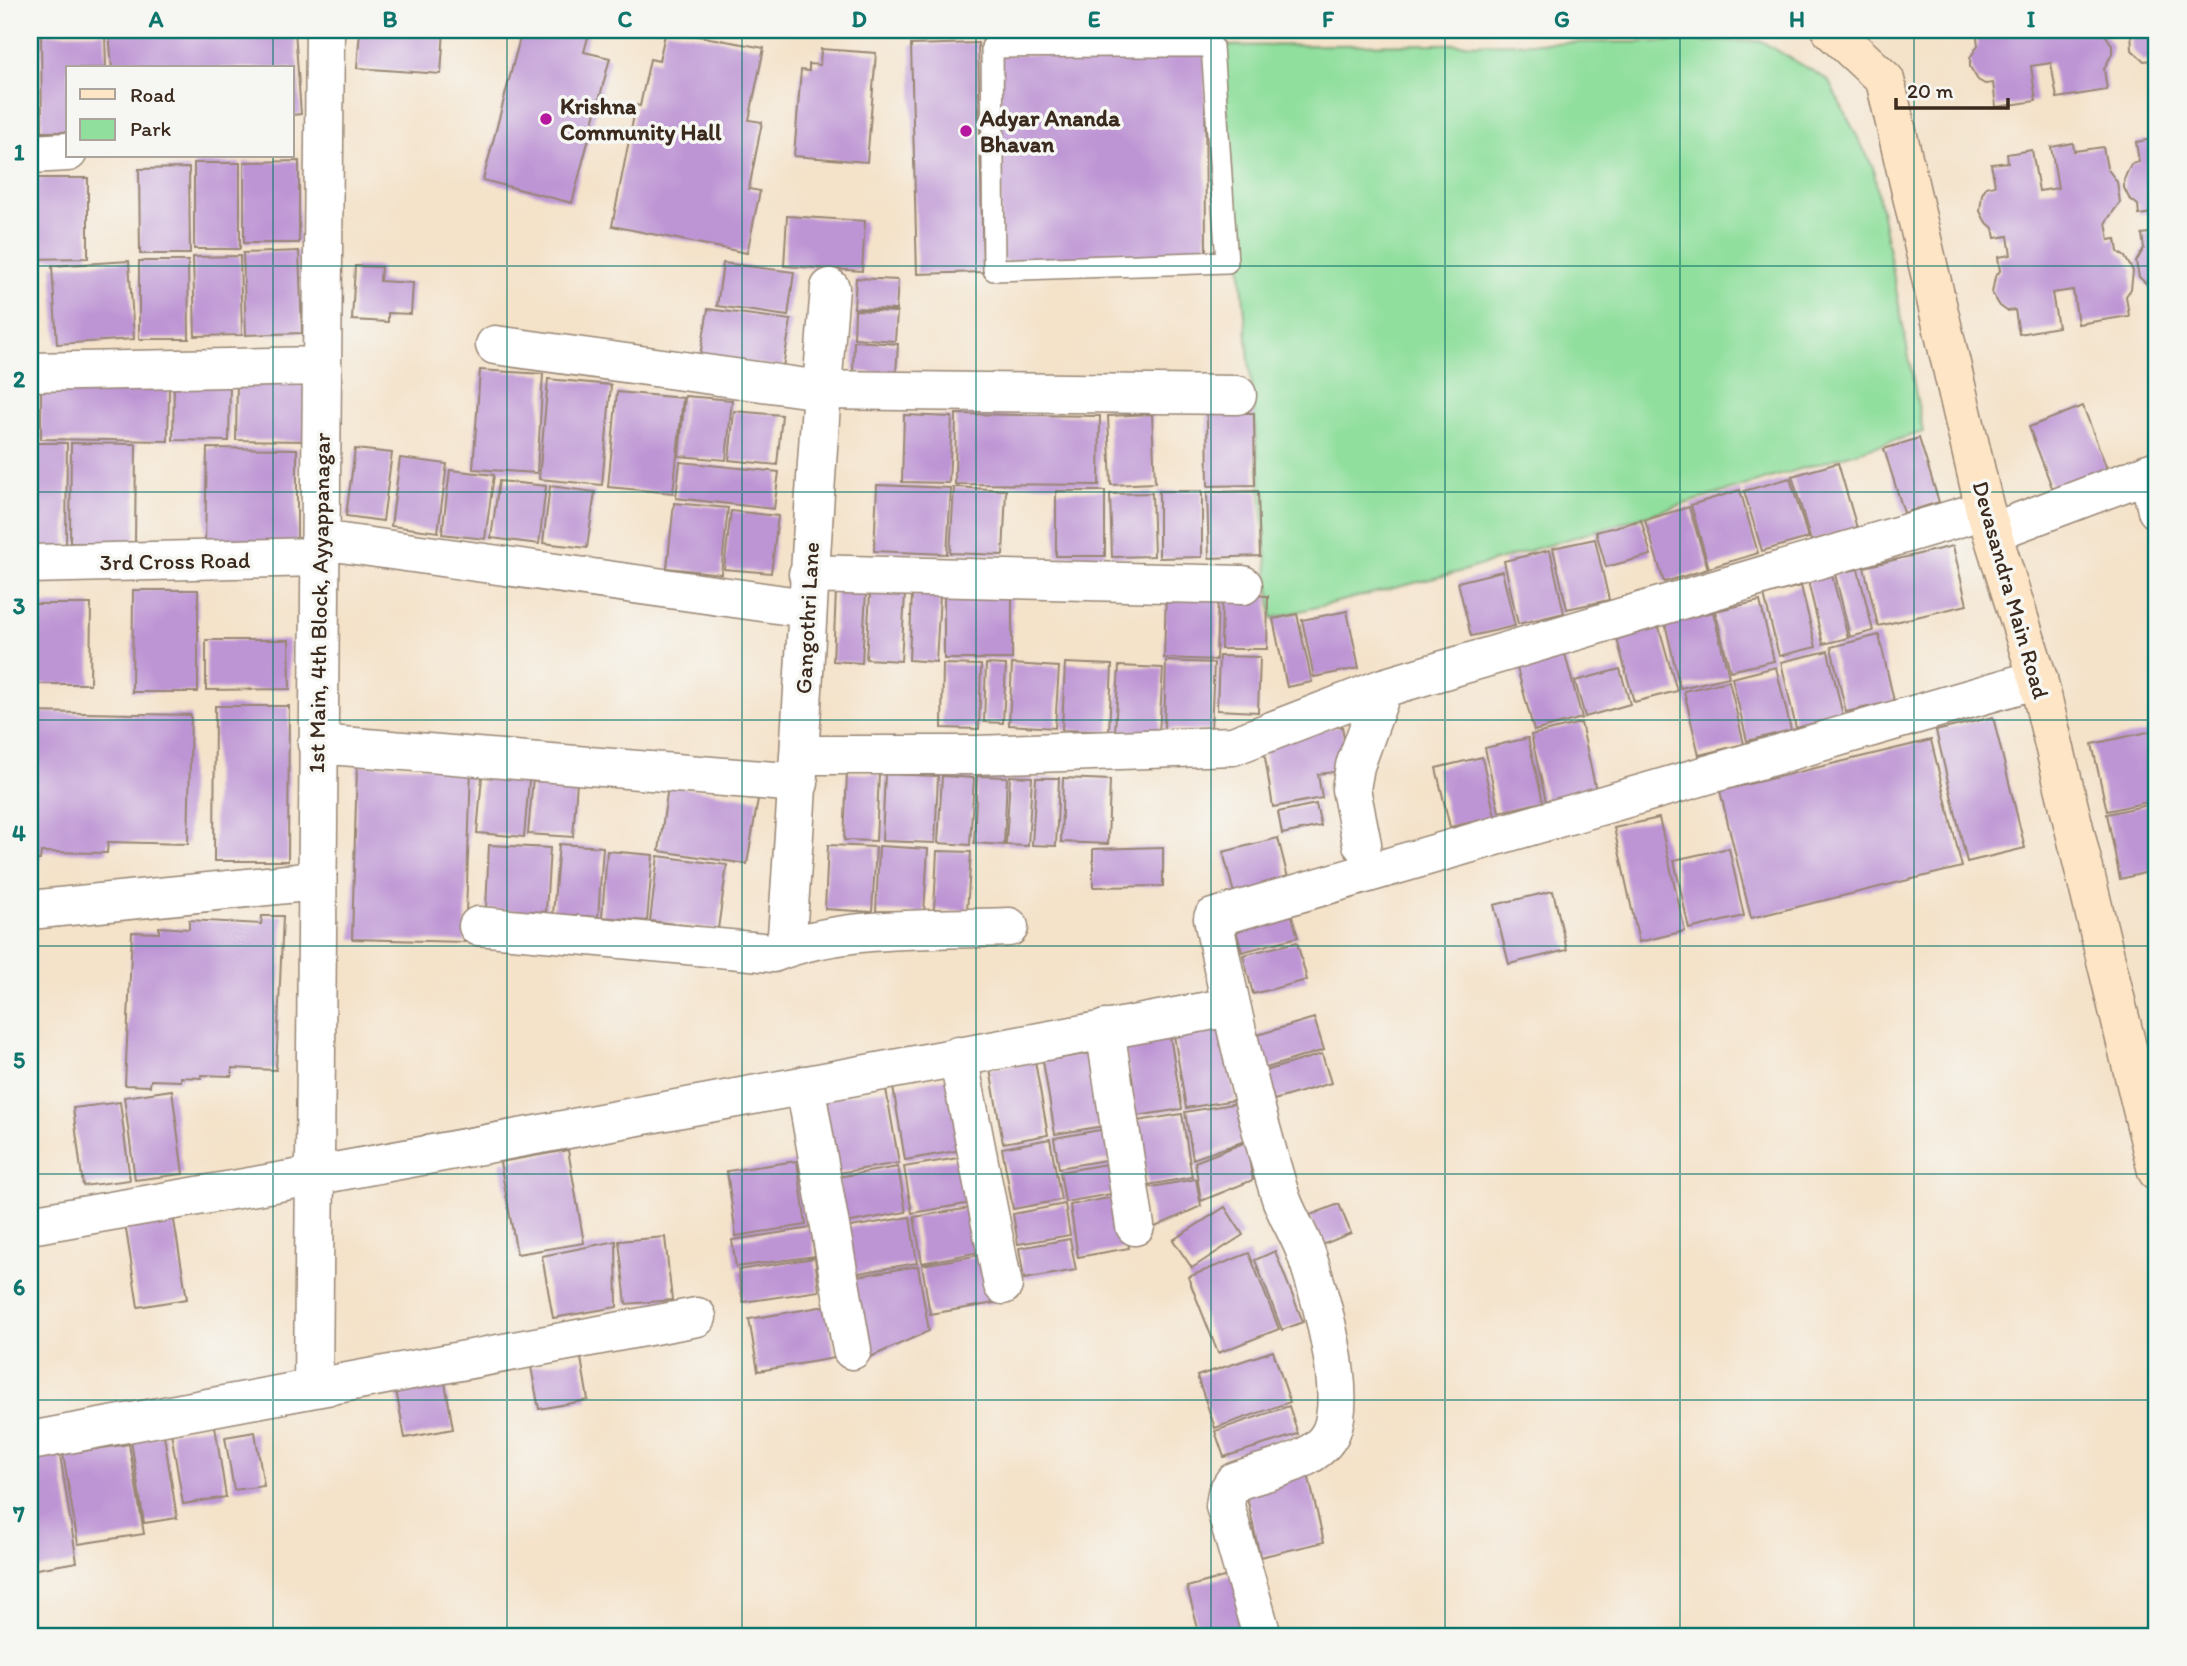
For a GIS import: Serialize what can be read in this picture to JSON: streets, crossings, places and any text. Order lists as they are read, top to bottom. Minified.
{"streets":{"main road":["Devasandra Main Road"],"street":["3rd Cross Road","1st Main, 4th Block, Ayyappanagar","Gangothri Lane"]},"crossings":[["3rd Cross Road","1st Main, 4th Block, Ayyappanagar"],["3rd Cross Road","Gangothri Lane"]],"places":["Krishna Community Hall","Adyar Ananda Bhavan"],"legend":["Road","Park"],"scale_bar":"20 m","grid":{"columns":["A","B","C","D","E","F","G","H","I"],"rows":["1","2","3","4","5","6","7"]}}
